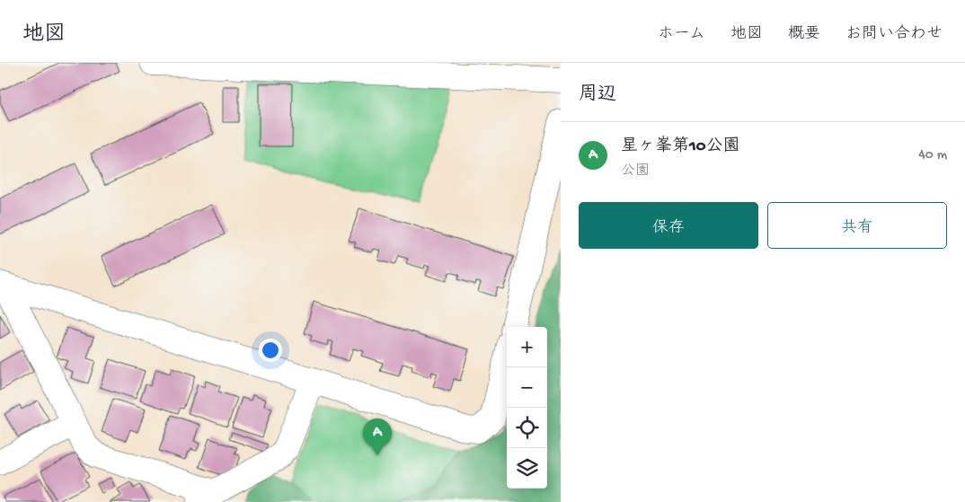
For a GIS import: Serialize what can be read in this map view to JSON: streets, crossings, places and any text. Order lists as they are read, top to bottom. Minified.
{"page":{"header":"地図","nav":["ホーム","地図","概要","お問い合わせ"],"heading":"周辺","list":[{"mark":"A","name":"星ヶ峯第10公園","note":"公園","value":"40 m"}],"buttons":["保存","共有"],"map_buttons":["+","−"],"pins":"A"}}
